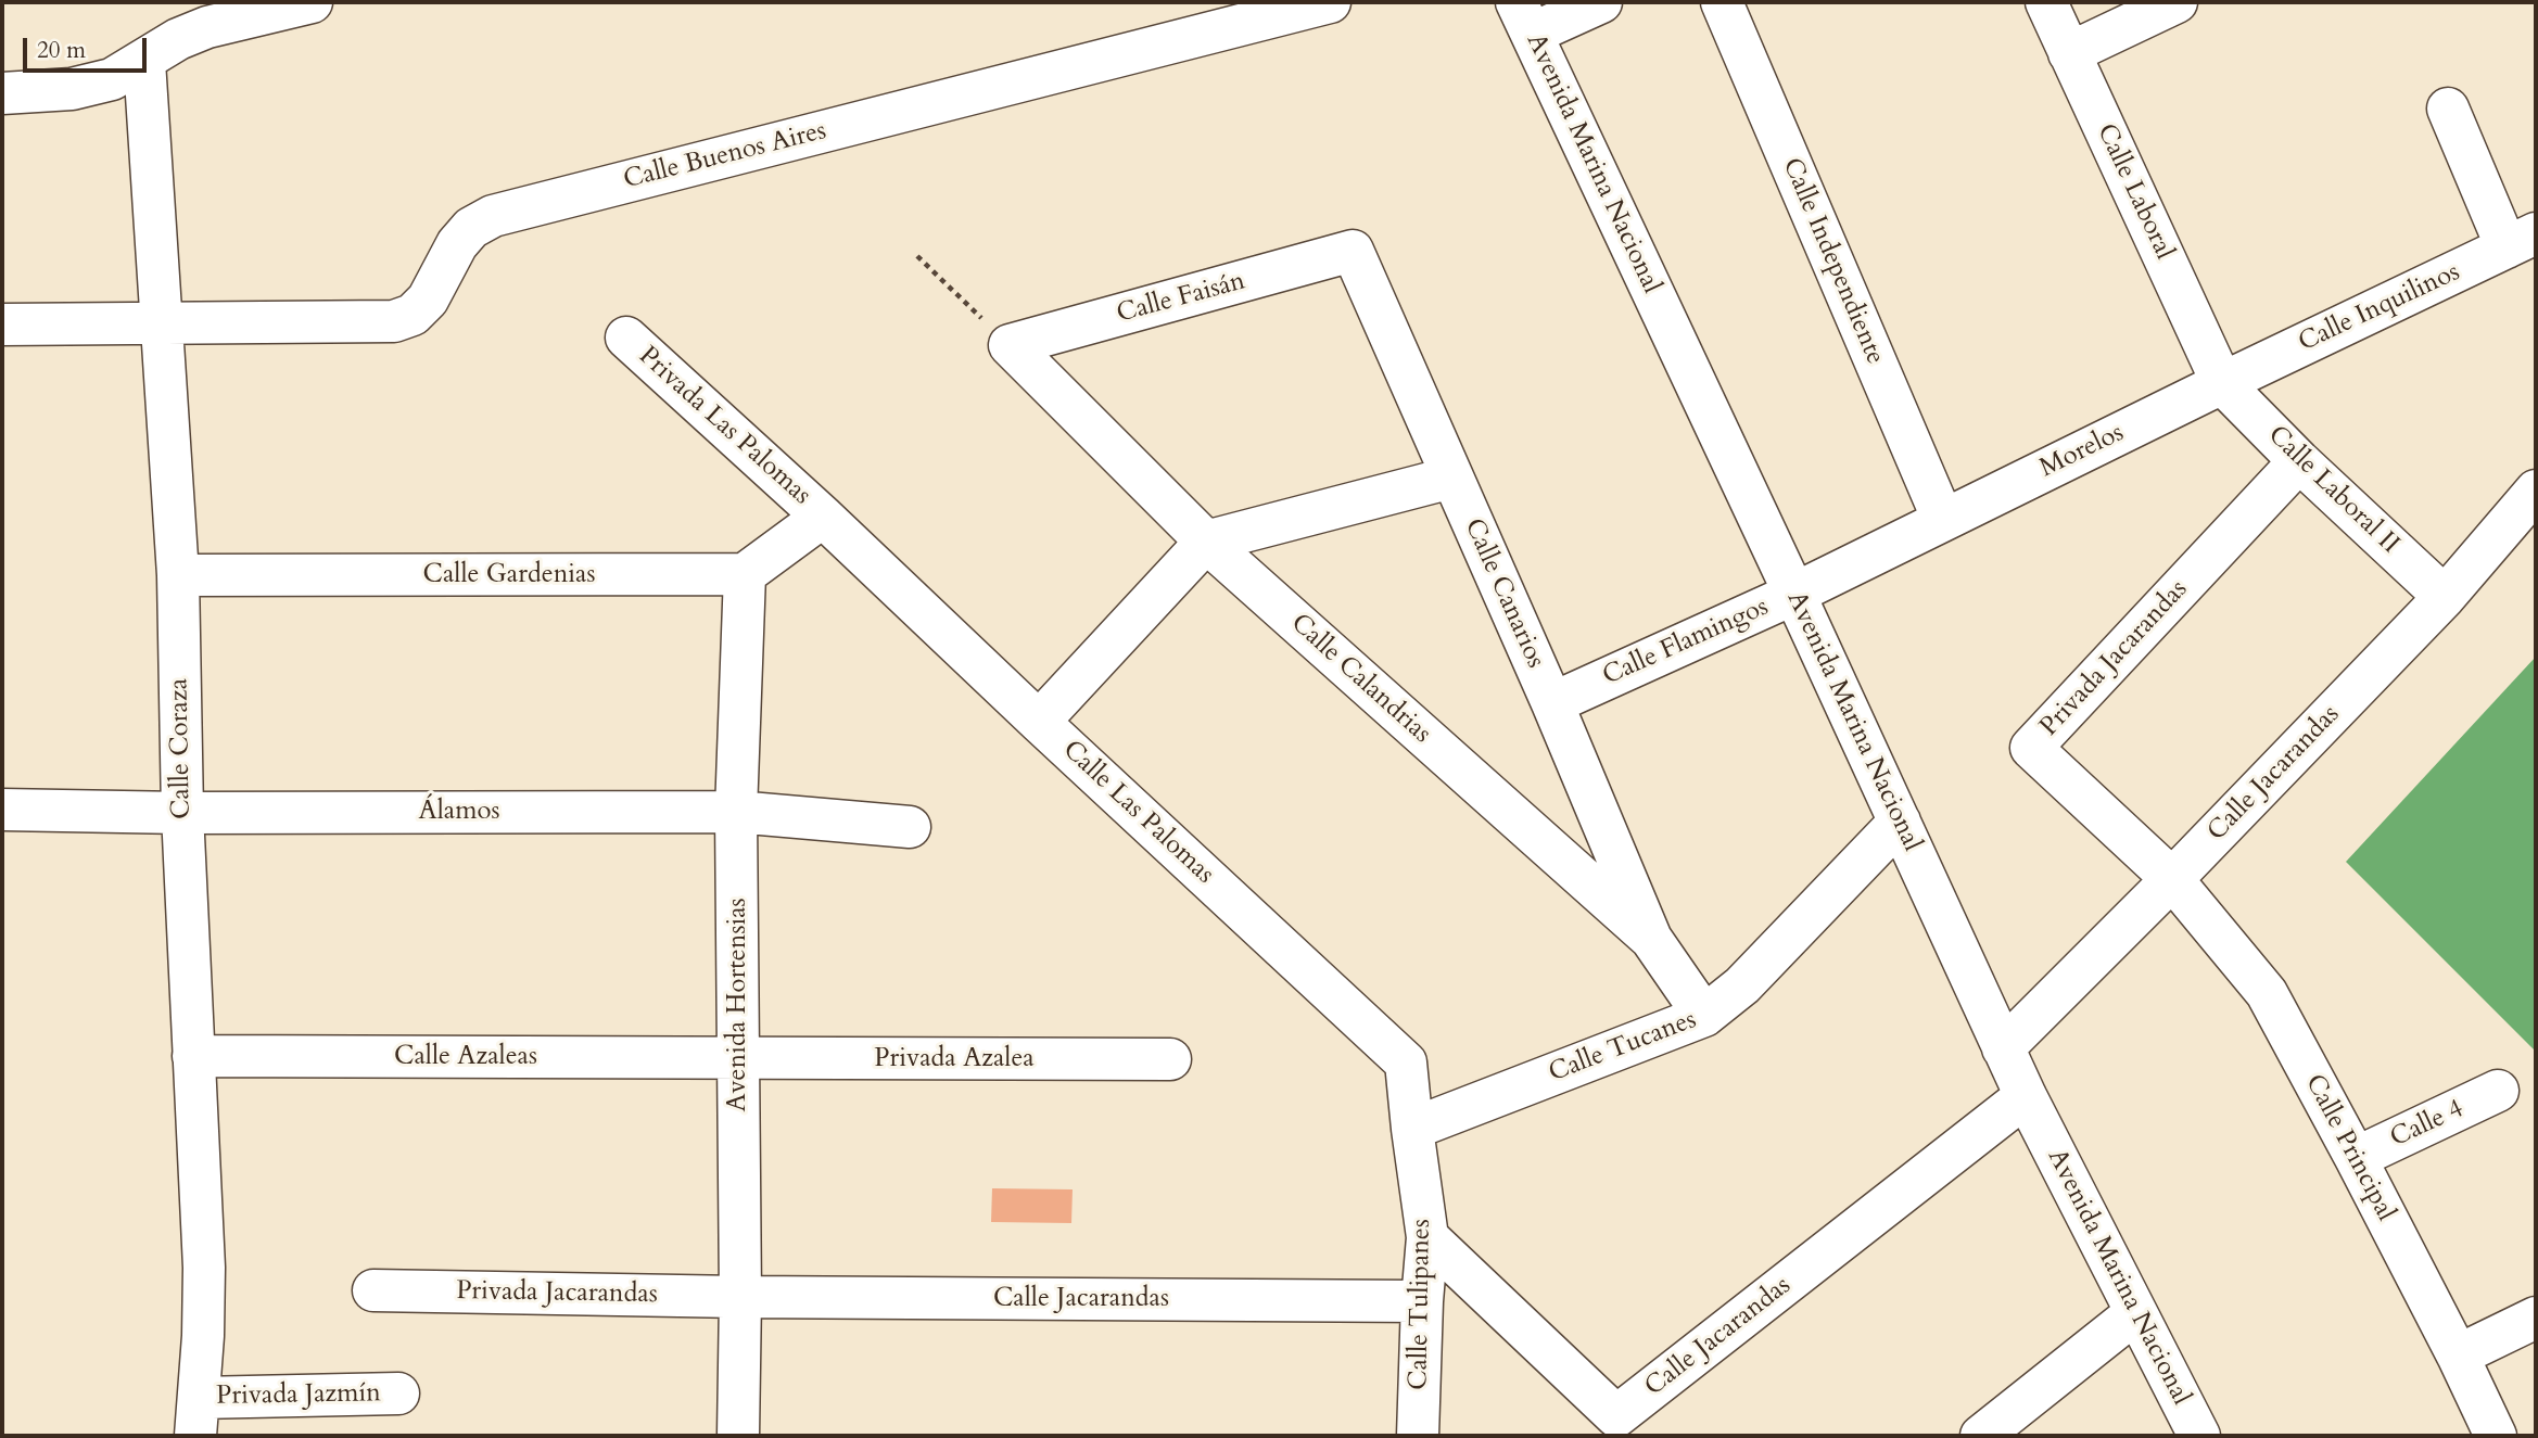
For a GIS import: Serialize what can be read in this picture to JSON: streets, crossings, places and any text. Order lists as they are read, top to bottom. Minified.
{"streets":{"street":["Calle Buenos Aires","Avenida Marina Nacional","Calle Laboral","Calle Independiente","Calle Faisán","Calle Inquilinos","Privada Las Palomas","Morelos","Calle Laboral II","Calle Gardenias","Calle Canarios","Calle Flamingos","Privada Jacarandas","Calle Calandrias","Calle Coraza","Calle Jacarandas","Álamos","Calle Las Palomas","Avenida Hortensias","Calle Tucanes","Calle Azaleas","Privada Azalea","Calle 4","Calle Principal","Calle Tulipanes","Privada Jazmín"]},"crossings":[["Calle Buenos Aires","Calle Coraza"],["Avenida Marina Nacional","Calle Flamingos"],["Avenida Marina Nacional","Calle Jacarandas"],["Avenida Marina Nacional","Calle Tucanes"],["Calle Laboral","Calle Inquilinos"],["Calle Laboral","Morelos"],["Calle Laboral","Calle Laboral II"],["Calle Independiente","Morelos"],["Calle Independiente","Calle Flamingos"],["Calle Faisán","Calle Canarios"],["Calle Faisán","Calle Calandrias"],["Calle Inquilinos","Morelos"],["Calle Inquilinos","Calle Laboral II"],["Privada Las Palomas","Calle Las Palomas"],["Morelos","Calle Laboral II"],["Morelos","Calle Flamingos"],["Calle Laboral II","Privada Jacarandas"],["Calle Laboral II","Calle Jacarandas"],["Calle Gardenias","Calle Coraza"],["Calle Gardenias","Avenida Hortensias"],["Calle Canarios","Calle Flamingos"],["Calle Canarios","Calle Calandrias"],["Privada Jacarandas","Calle Jacarandas"],["Privada Jacarandas","Avenida Hortensias"],["Privada Jacarandas","Calle Principal"],["Calle Calandrias","Calle Tucanes"],["Calle Coraza","Álamos"],["Calle Coraza","Calle Azaleas"],["Calle Coraza","Privada Jazmín"],["Calle Jacarandas","Avenida Hortensias"],["Calle Jacarandas","Calle Principal"],["Calle Jacarandas","Calle Tulipanes"],["Álamos","Avenida Hortensias"],["Calle Las Palomas","Calle Tucanes"],["Calle Las Palomas","Calle Tulipanes"],["Avenida Hortensias","Calle Azaleas"],["Avenida Hortensias","Privada Azalea"],["Calle Tucanes","Calle Tulipanes"],["Calle Azaleas","Privada Azalea"],["Calle 4","Calle Principal"]],"scale_bar":"20 m"}
